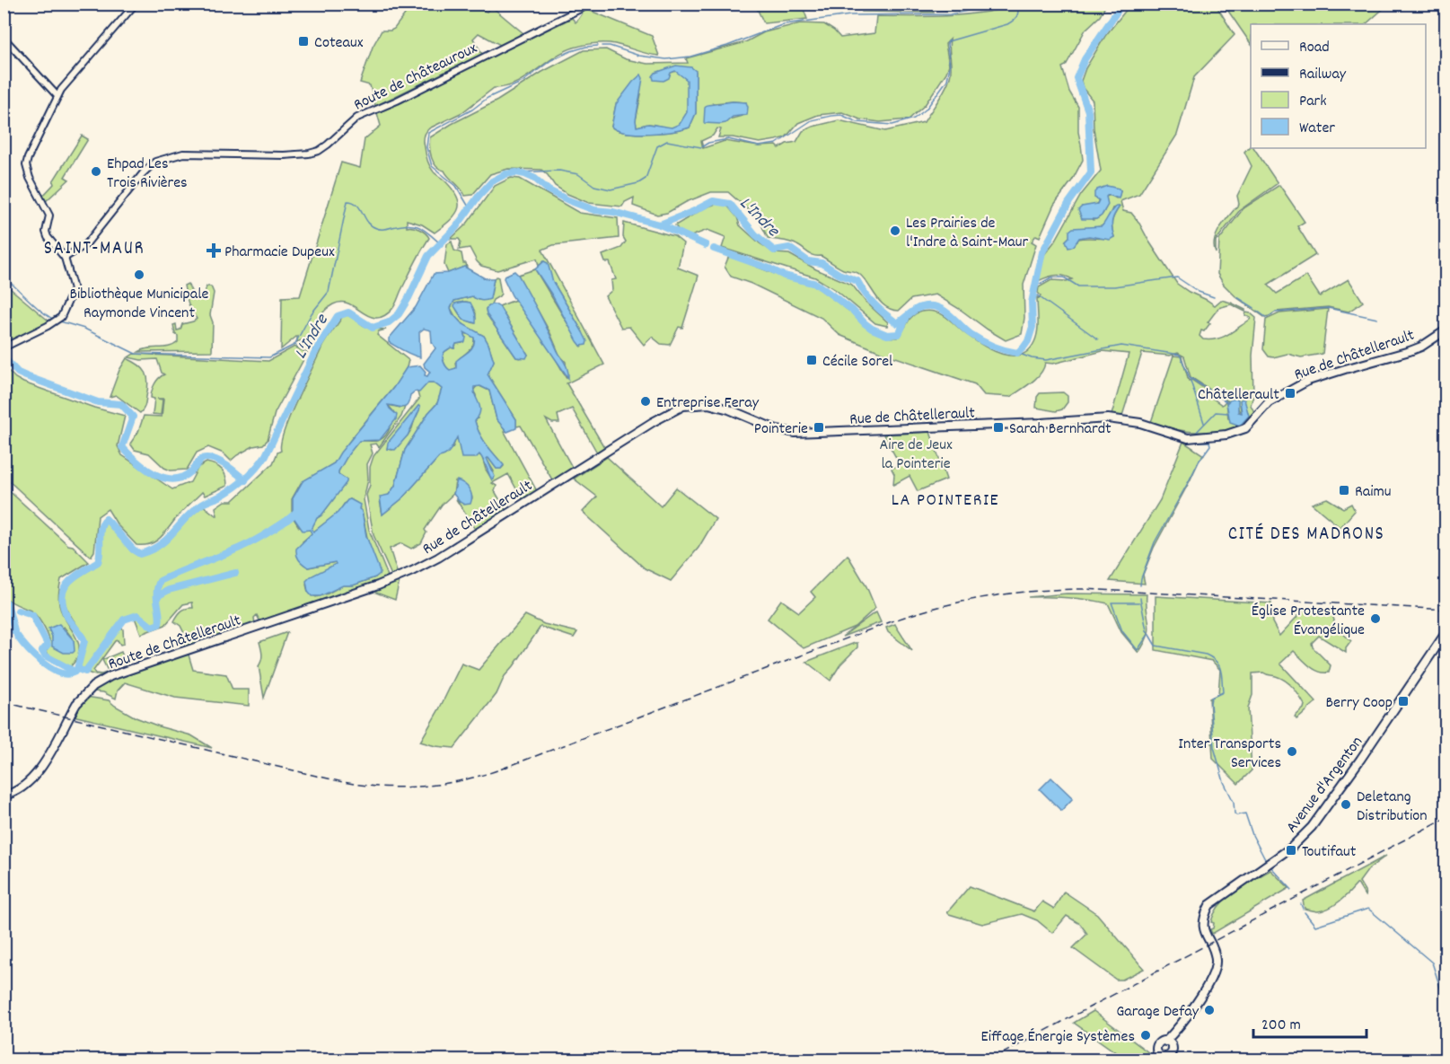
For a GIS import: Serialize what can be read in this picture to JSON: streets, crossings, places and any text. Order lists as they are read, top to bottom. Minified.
{"streets":{"main road":["Rue de Châtellerault","Route de Châtellerault","Avenue d'Argenton"],"street":["Route de Châteauroux"]},"crossings":[["Rue de Châtellerault","Route de Châtellerault"]],"districts":["SAINT-MAUR","LA POINTERIE","CITÉ DES MADRONS"],"water":["L'Indre"],"parks":["Aire de Jeux la Pointerie"],"places":{"transit":["Coteaux","Cécile Sorel","Châtellerault","Pointerie","Sarah Bernhardt","Raimu","Berry Coop","Toutifaut"],"other":["Ehpad Les Trois Rivières","Les Prairies de l'Indre à Saint-Maur","Bibliothèque Municipale Raymonde Vincent","Entreprise Feray","Église Protestante Évangélique","Inter Transports Services","Deletang Distribution","Garage Defay","Eiffage Énergie Systèmes"],"health":["Pharmacie Dupeux"]},"legend":["Road","Railway","Park","Water"],"scale_bar":"200 m"}
